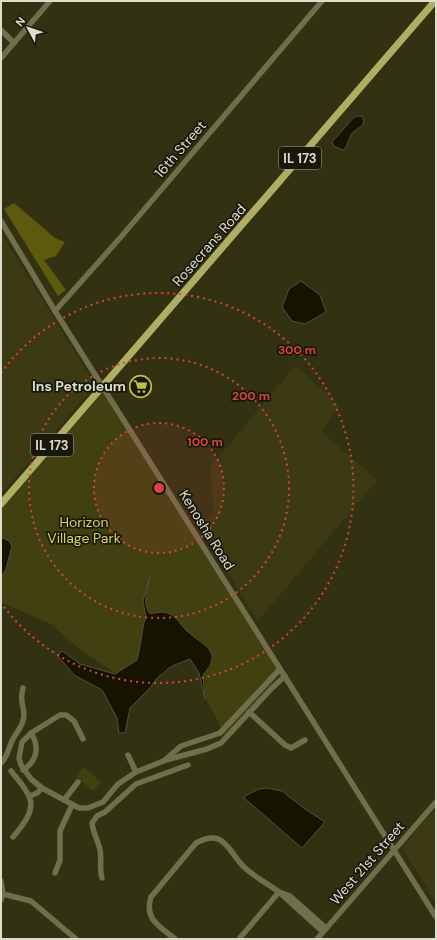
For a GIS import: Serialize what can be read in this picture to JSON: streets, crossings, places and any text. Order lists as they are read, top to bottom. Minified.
{"streets":{"main road":["IL 173","Rosecrans Road"],"street":["16th Street","Kenosha Road","West 21st Street"]},"crossings":[["16th Street","Kenosha Road"],["Rosecrans Road","Kenosha Road"],["Kenosha Road","West 21st Street"]],"parks":["Horizon Village Park"],"places":{"supermarket":["Ins Petroleum"]},"north":"top left","rings":["300 m","200 m","100 m"]}
